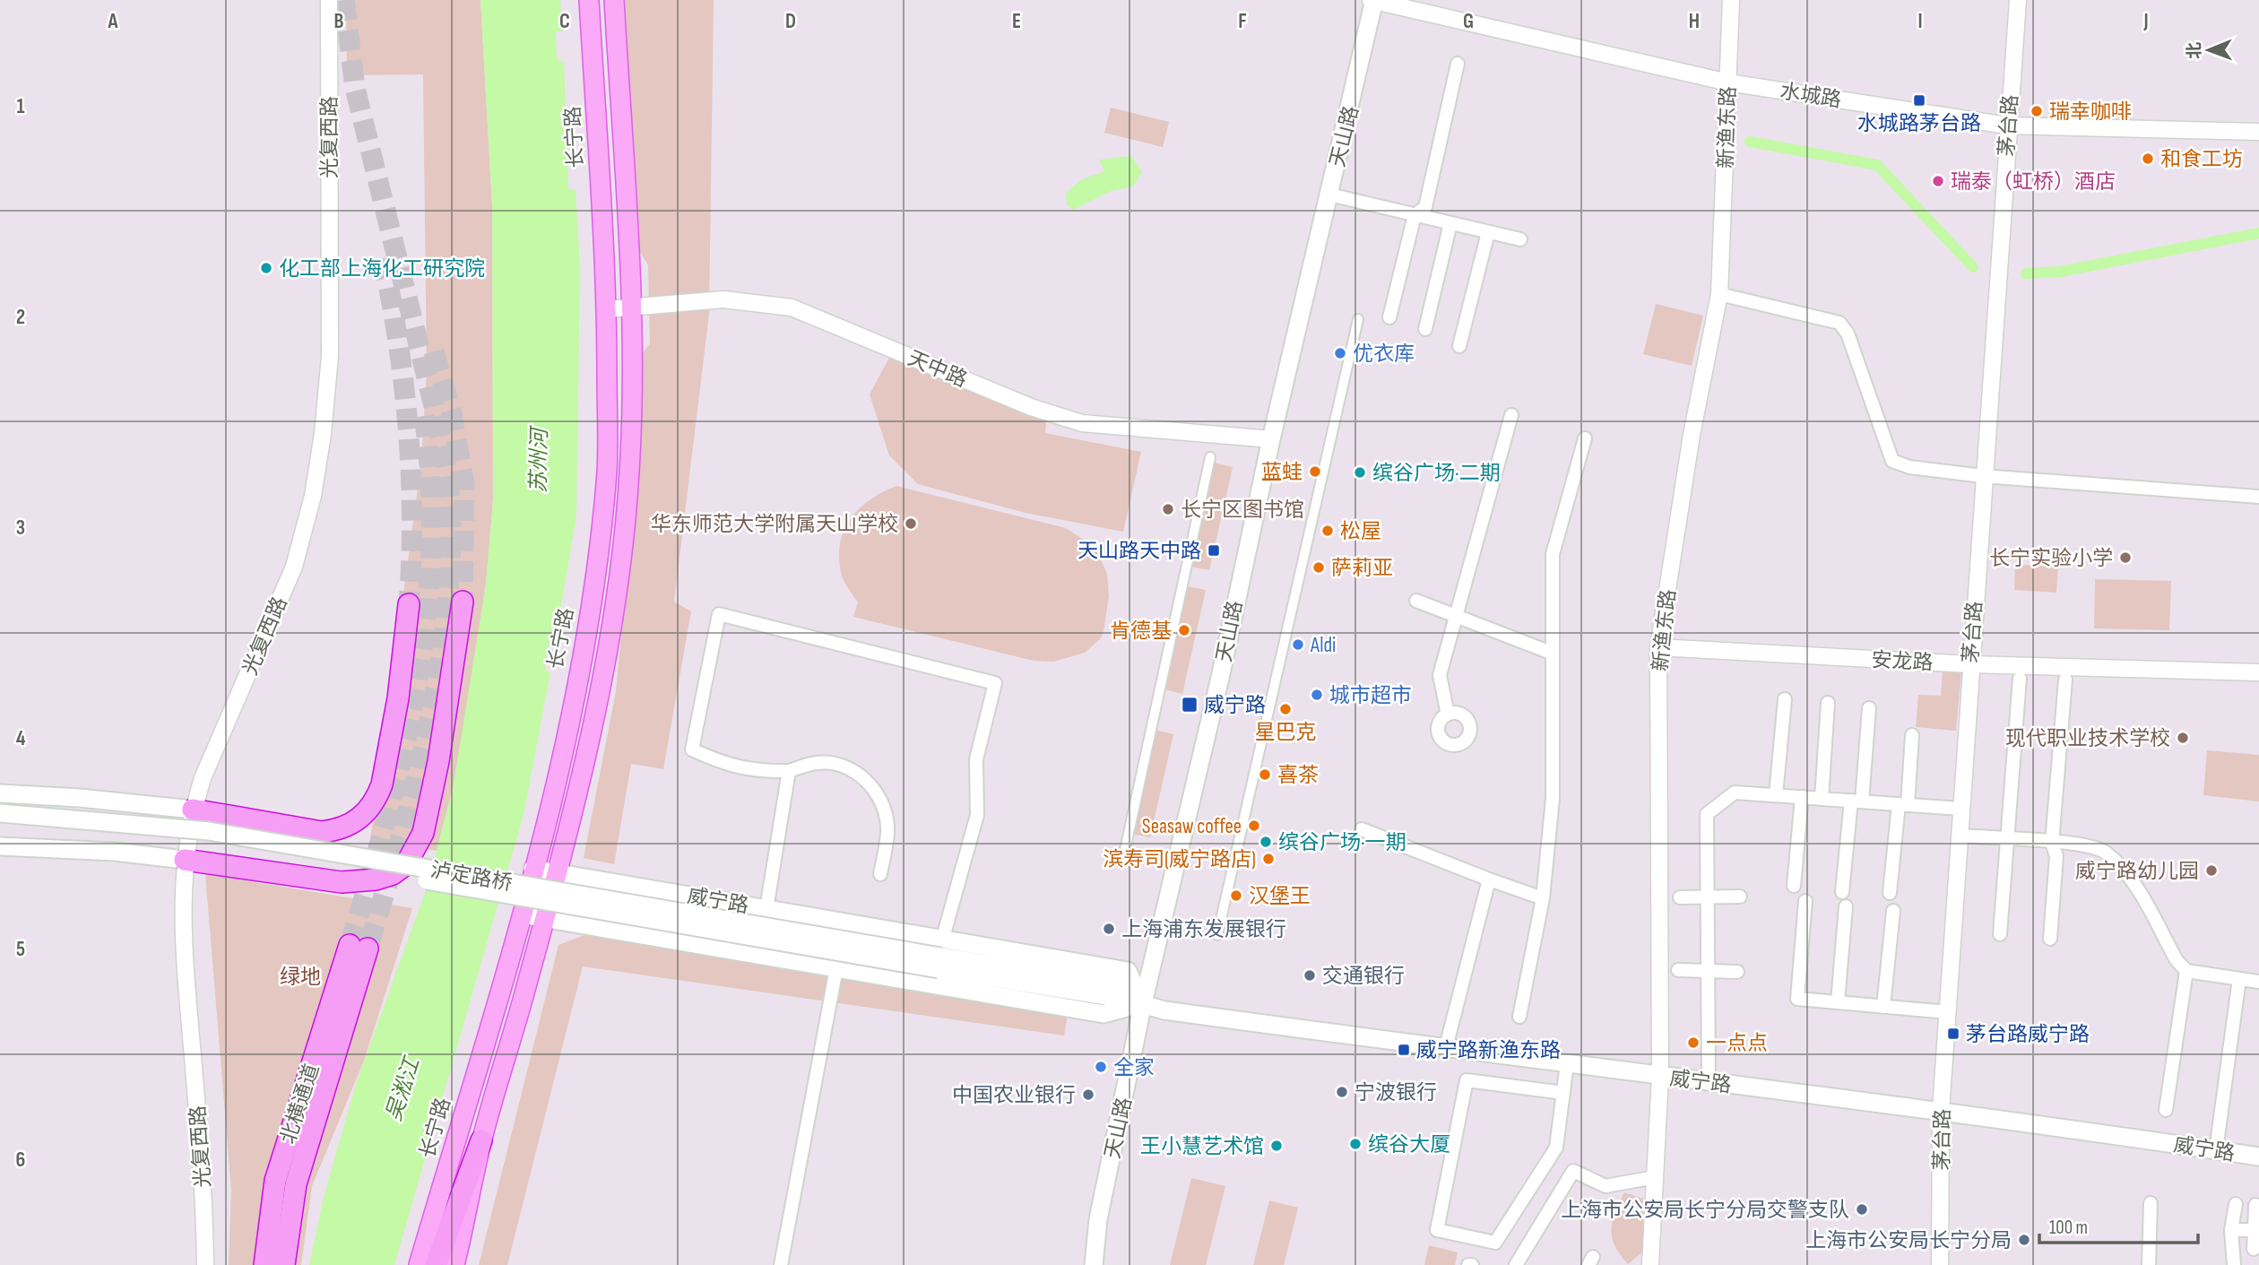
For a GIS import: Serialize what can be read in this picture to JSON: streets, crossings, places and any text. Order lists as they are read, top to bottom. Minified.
{"streets":{"highway":["北横通道"],"main road":["天山路","长宁路","泸定路桥","威宁路"],"street":["水城路","茅台路","新渔东路","光复西路","天中路","安龙路"]},"crossings":[["水城路","茅台路"],["水城路","新渔东路"],["水城路","天山路"],["茅台路","安龙路"],["茅台路","威宁路"],["新渔东路","安龙路"],["新渔东路","威宁路"],["天山路","天中路"],["天山路","威宁路"],["长宁路","天中路"],["长宁路","威宁路"],["泸定路桥","威宁路"]],"water":["苏州河","吴淞江"],"parks":["绿地"],"places":{"transit":["水城路茅台路","天山路天中路","威宁路","茅台路威宁路","威宁路新渔东路"],"other":["瑞幸咖啡","和食工坊","瑞泰（虹桥）酒店","化工部上海化工研究院","优衣库","蓝蛙","缤谷广场·二期","长宁区图书馆","华东师范大学附属天山学校","松屋","长宁实验小学","萨莉亚","肯德基","Aldi","城市超市","星巴克","现代职业技术学校","喜茶","Seasaw coffee","缤谷广场·一期","滨寿司(威宁路店)","威宁路幼儿园","汉堡王","上海浦东发展银行","交通银行","一点点","全家","宁波银行","中国农业银行","缤谷大厦","王小慧艺术馆","上海市公安局长宁分局交警支队","上海市公安局长宁分局"]},"scale_bar":"100 m","north":"left","grid":{"columns":["A","B","C","D","E","F","G","H","I","J"],"rows":["1","2","3","4","5","6"]}}
